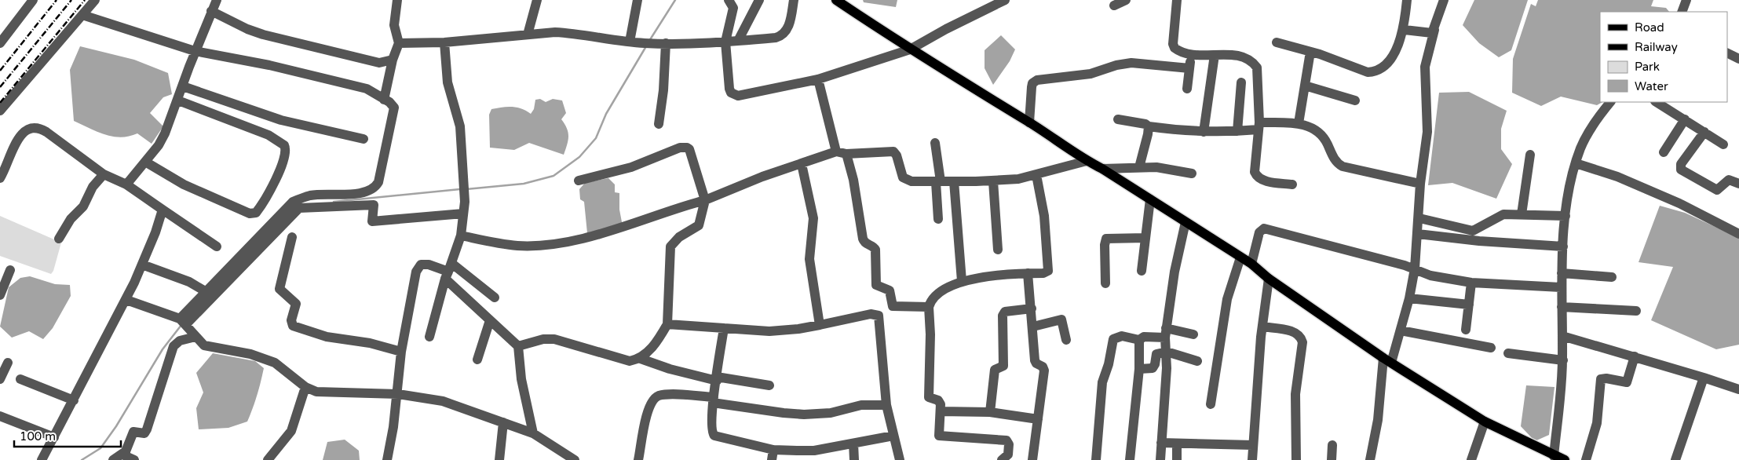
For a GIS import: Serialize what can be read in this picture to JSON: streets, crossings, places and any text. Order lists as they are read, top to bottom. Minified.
{"legend":["Road","Railway","Park","Water"],"scale_bar":"100 m"}
